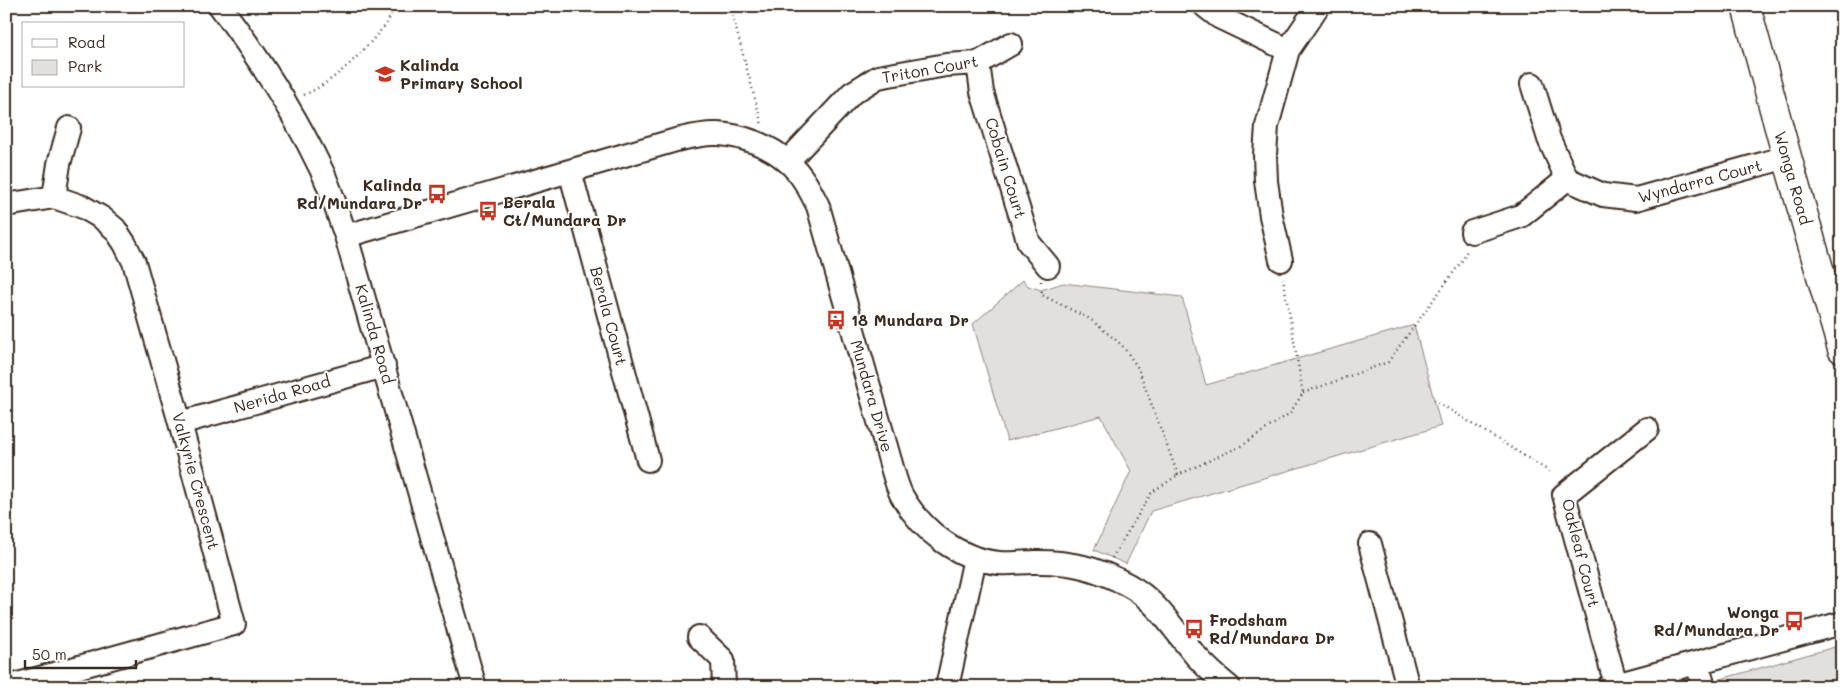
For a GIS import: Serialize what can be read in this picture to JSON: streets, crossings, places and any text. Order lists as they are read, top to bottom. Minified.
{"streets":{"main road":["Wonga Road"],"street":["Triton Court","Cobain Court","Wyndarra Court","Berala Court","Kalinda Road","Nerida Road","Mundara Drive","Valkyrie Crescent","Oakleaf Court"]},"crossings":[["Triton Court","Cobain Court"],["Triton Court","Mundara Drive"],["Wonga Road","Wyndarra Court"],["Berala Court","Mundara Drive"],["Kalinda Road","Nerida Road"],["Kalinda Road","Mundara Drive"],["Nerida Road","Valkyrie Crescent"]],"places":{"school or university":["Kalinda Primary School"],"bus stop":["Kalinda Rd/Mundara Dr","Berala Ct/Mundara Dr","18 Mundara Dr","Wonga Rd/Mundara Dr","Frodsham Rd/Mundara Dr"]},"legend":["Road","Park"],"scale_bar":"50 m"}
